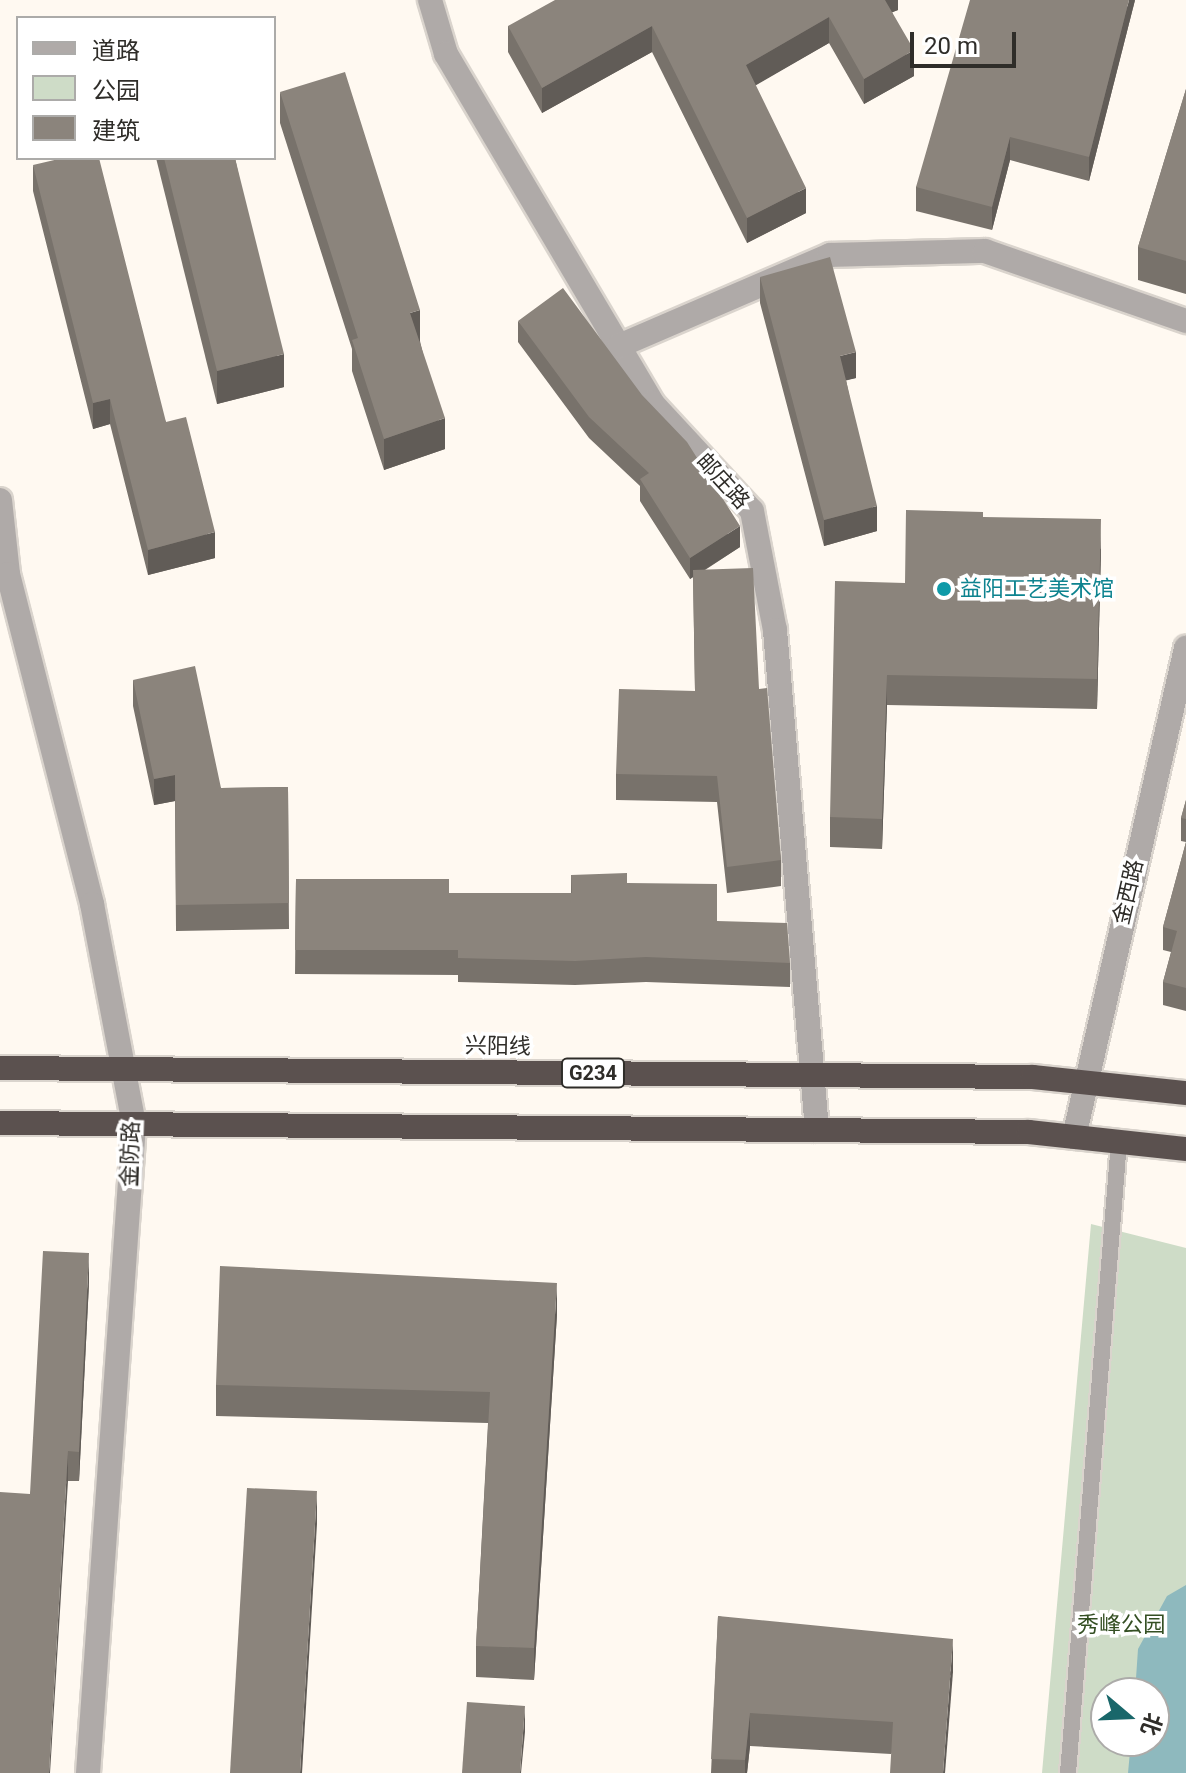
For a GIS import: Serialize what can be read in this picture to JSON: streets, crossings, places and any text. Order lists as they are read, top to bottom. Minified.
{"streets":{"highway":["兴阳线","G234"],"street":["邮庄路","金西路","金防路"]},"crossings":[["邮庄路","兴阳线"],["金西路","兴阳线"],["兴阳线","金防路"]],"parks":["秀峰公园"],"places":["益阳工艺美术馆"],"legend":["道路","公园","建筑"],"scale_bar":"20 m","north":"right"}
